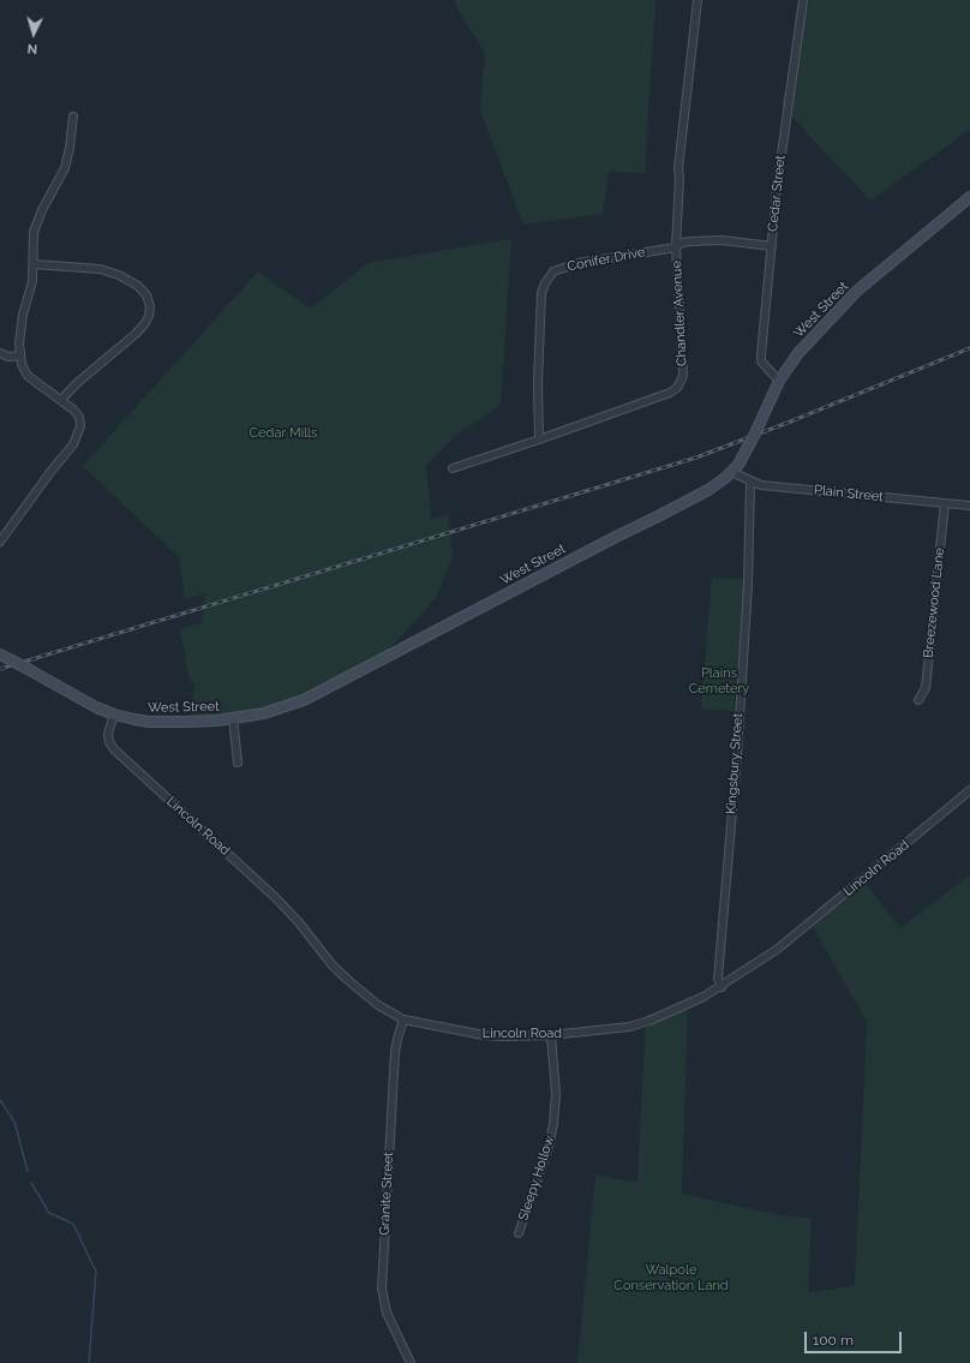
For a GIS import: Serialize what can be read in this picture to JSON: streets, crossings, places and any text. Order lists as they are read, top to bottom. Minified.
{"streets":{"main road":["West Street"],"street":["Cedar Street","Conifer Drive","Chandler Avenue","Plain Street","Breezewood Lane","Kingsbury Street","Lincoln Road","Sleepy Hollow","Granite Street"]},"crossings":[["Cedar Street","Conifer Drive"],["Cedar Street","West Street"],["Conifer Drive","Chandler Avenue"],["West Street","Plain Street"],["West Street","Lincoln Road"],["Plain Street","Breezewood Lane"],["Plain Street","Kingsbury Street"],["Kingsbury Street","Lincoln Road"],["Lincoln Road","Sleepy Hollow"],["Lincoln Road","Granite Street"]],"parks":["Cedar Mills","Plains Cemetery","Walpole Conservation Land"],"scale_bar":"100 m","north":"bottom"}
